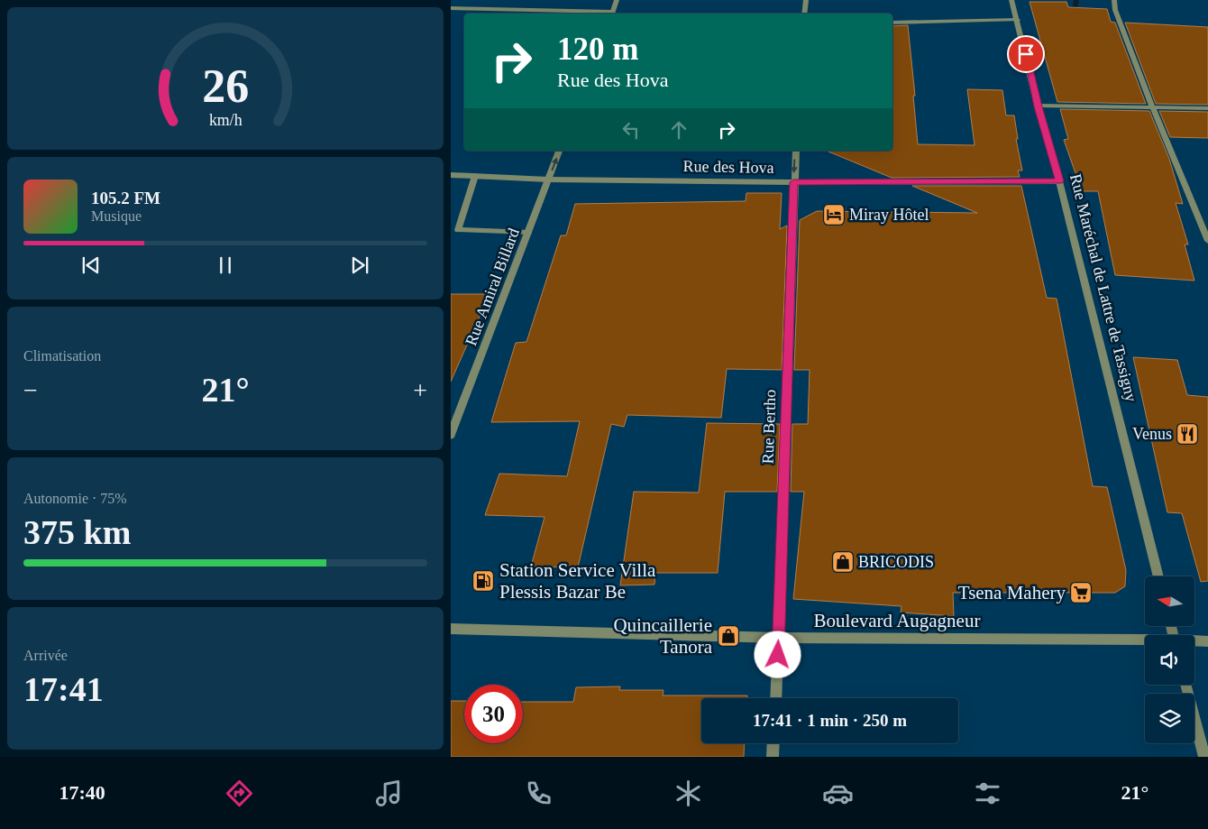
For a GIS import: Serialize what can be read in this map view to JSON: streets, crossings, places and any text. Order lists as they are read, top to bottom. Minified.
{"streets":{"street":["Rue des Hova","Rue Amiral Billard","Rue Maréchal de Lattre de Tassigny","Rue Bertho","Boulevard Augagneur"]},"crossings":[["Rue des Hova","Rue Amiral Billard"],["Rue des Hova","Rue Maréchal de Lattre de Tassigny"],["Rue des Hova","Rue Bertho"],["Rue Bertho","Boulevard Augagneur"]],"places":{"hotel":["Miray Hôtel"],"restaurant":["Venus"],"shop":["BRICODIS","Quincaillerie Tanora"],"fuel station":["Station Service Villa Plessis Bazar Be"],"supermarket":["Tsena Mahery"]},"north":"left","page":{"turn":["120 m","Rue des Hova"],"song":["105.2 FM","Musique"],"tile":["Climatisation",["Autonomie · 75%","375 km"],["Arrivée","17:41"]],"heat":["−","21°","+"],"limit":"30","trip":"17:41 · 1 min · 250 m","tabs":["17:40","21°"],"gauge":["26","km/h"]}}
